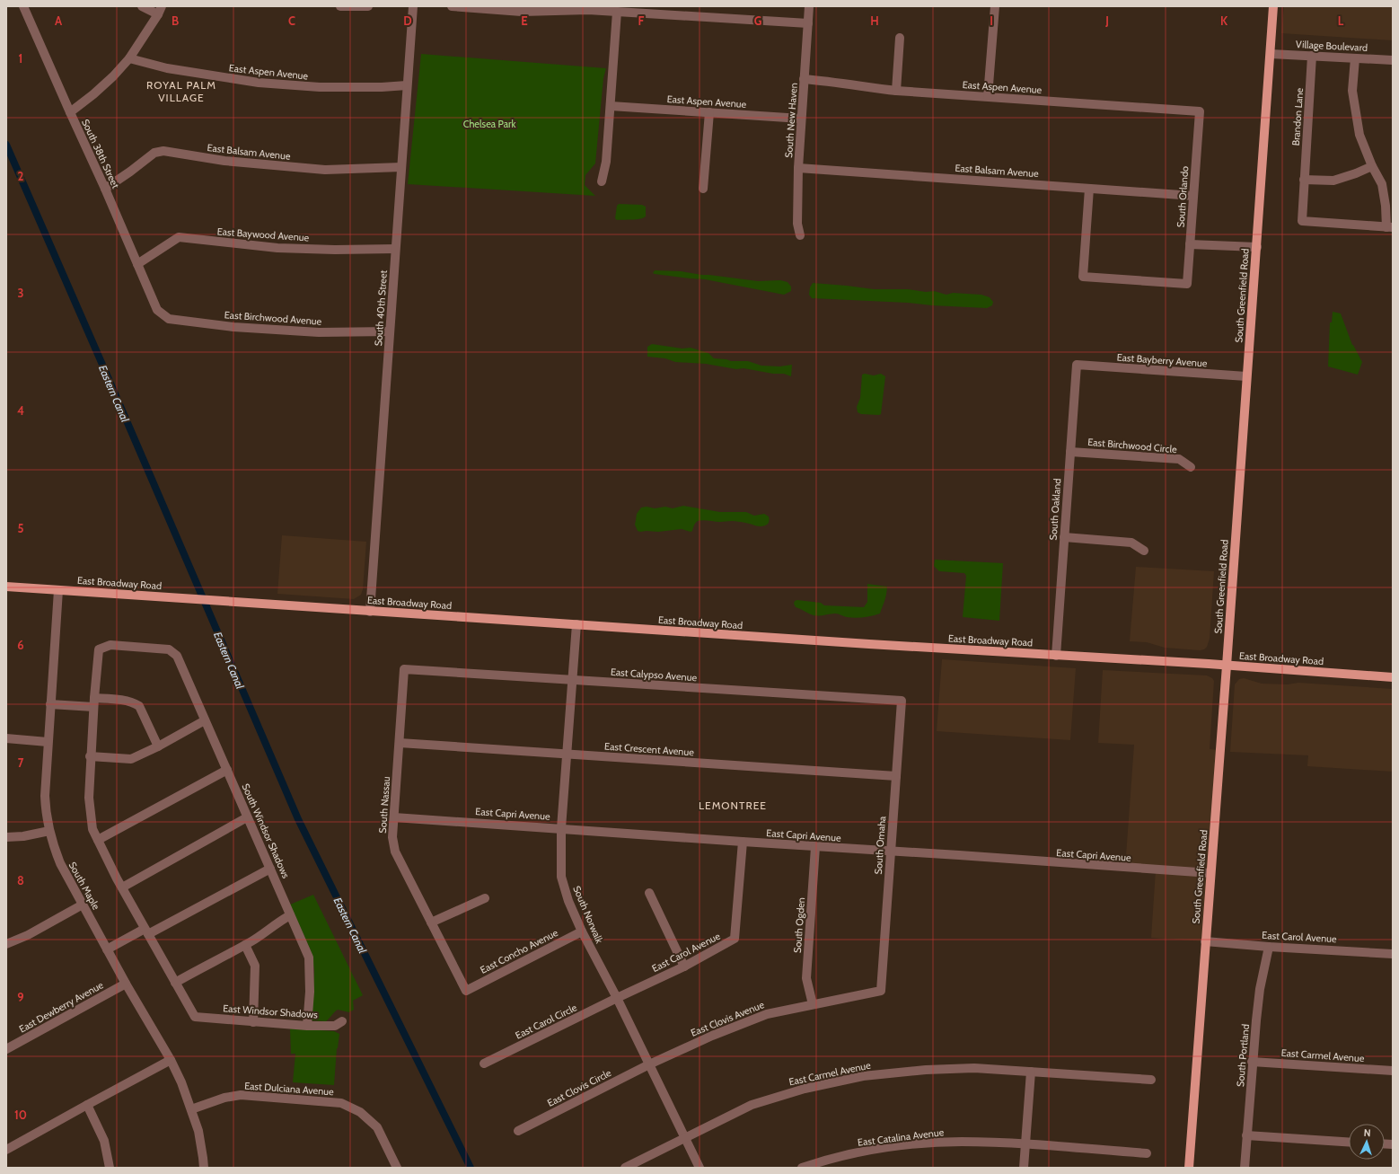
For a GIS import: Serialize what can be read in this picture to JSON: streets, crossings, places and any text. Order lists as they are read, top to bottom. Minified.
{"streets":{"main road":["South Greenfield Road","East Broadway Road"],"street":["Village Boulevard","East Aspen Avenue","Brandon Lane","South New Haven","East Balsam Avenue","South 38th Street","South Orlando","East Baywood Avenue","South 40th Street","East Birchwood Avenue","East Bayberry Avenue","East Birchwood Circle","South Oakland","East Calypso Avenue","East Crescent Avenue","South Nassau","East Capri Avenue","South Windsor Shadows","South Omaha","South Maple","South Norwalk","South Ogden","East Carol Avenue","East Concho Avenue","East Dewberry Avenue","East Windsor Shadows","East Clovis Avenue","East Carol Circle","South Portland","East Carmel Avenue","East Clovis Circle","East Dulciana Avenue","East Catalina Avenue"]},"crossings":[["Village Boulevard","Brandon Lane"],["Village Boulevard","South Greenfield Road"],["East Aspen Avenue","South New Haven"],["East Aspen Avenue","South Orlando"],["East Aspen Avenue","South 40th Street"],["South New Haven","East Balsam Avenue"],["East Balsam Avenue","South 38th Street"],["East Balsam Avenue","South Orlando"],["East Balsam Avenue","South 40th Street"],["South 38th Street","East Baywood Avenue"],["South 38th Street","East Birchwood Avenue"],["East Baywood Avenue","South 40th Street"],["South Greenfield Road","East Bayberry Avenue"],["South Greenfield Road","East Broadway Road"],["South Greenfield Road","East Capri Avenue"],["South Greenfield Road","East Carol Avenue"],["South 40th Street","East Birchwood Avenue"],["South 40th Street","East Broadway Road"],["East Bayberry Avenue","South Oakland"],["East Birchwood Circle","South Oakland"],["South Oakland","East Broadway Road"],["East Broadway Road","South Maple"],["East Broadway Road","South Norwalk"],["East Calypso Avenue","South Nassau"],["East Calypso Avenue","South Omaha"],["East Calypso Avenue","South Norwalk"],["East Crescent Avenue","South Nassau"],["East Crescent Avenue","South Omaha"],["East Crescent Avenue","South Norwalk"],["South Nassau","East Capri Avenue"],["South Nassau","East Concho Avenue"],["East Capri Avenue","South Omaha"],["East Capri Avenue","South Norwalk"],["East Capri Avenue","South Ogden"],["East Capri Avenue","East Carol Avenue"],["South Windsor Shadows","East Windsor Shadows"],["South Omaha","East Clovis Avenue"],["South Maple","East Dewberry Avenue"],["South Maple","East Dulciana Avenue"],["South Norwalk","East Carol Avenue"],["South Norwalk","East Concho Avenue"],["South Norwalk","East Clovis Avenue"],["South Norwalk","East Carol Circle"],["South Norwalk","East Carmel Avenue"],["South Norwalk","East Clovis Circle"],["South Ogden","East Clovis Avenue"],["East Carol Avenue","East Carol Circle"],["East Carol Avenue","South Portland"],["East Clovis Avenue","East Clovis Circle"],["South Portland","East Carmel Avenue"]],"districts":["ROYAL PALM VILLAGE","LEMONTREE"],"water":["Eastern Canal"],"parks":["Chelsea Park"],"north":"top","grid":{"columns":["A","B","C","D","E","F","G","H","I","J","K","L"],"rows":["1","2","3","4","5","6","7","8","9","10"]}}
